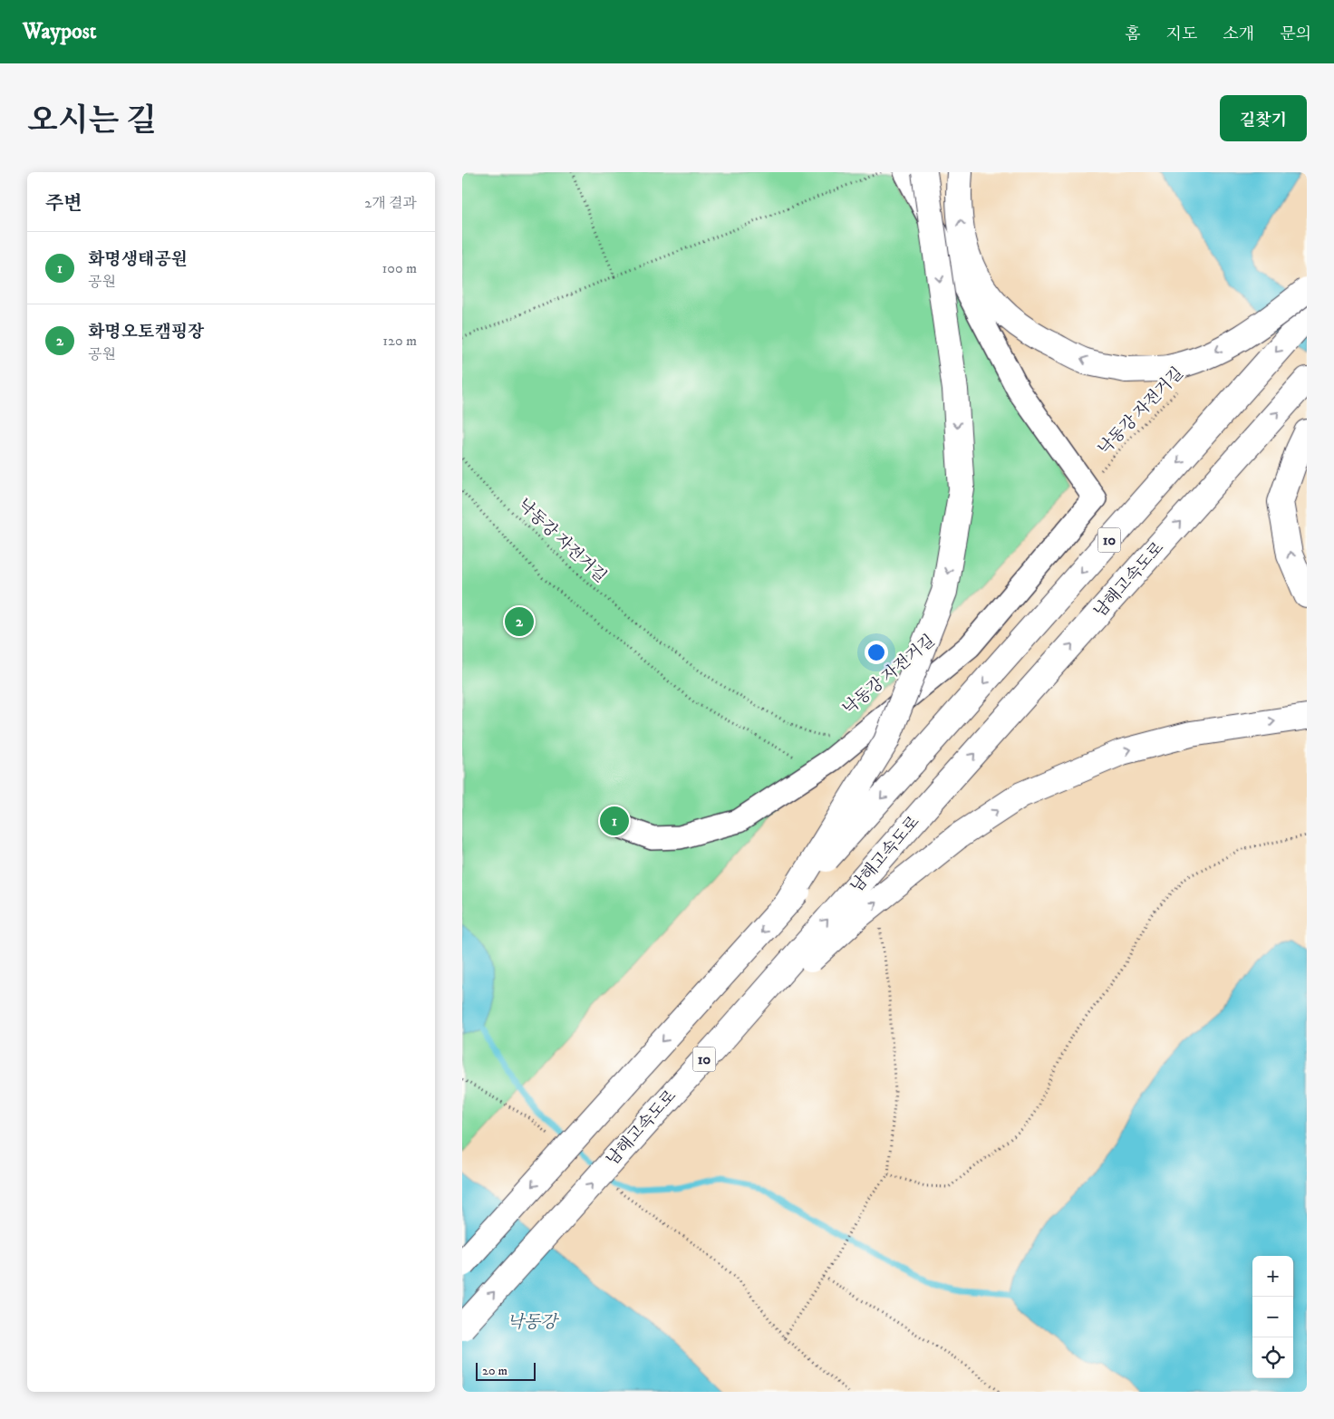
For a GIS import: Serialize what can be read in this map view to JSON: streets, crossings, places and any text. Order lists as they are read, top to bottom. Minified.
{"streets":{"highway":["10","남해고속도로"],"path":["낙동강 자전거길"]},"water":["낙동강"],"scale_bar":"20 m","page":{"header":"Waypost","nav":["홈","지도","소개","문의"],"title":"오시는 길","buttons":"길찾기","heading":["주변","2개 결과"],"list":[{"mark":"1","name":"화명생태공원","note":"공원","value":"100 m"},{"mark":"2","name":"화명오토캠핑장","note":"공원","value":"120 m"}],"pins":["2","1"],"map_buttons":["+","−"],"scale":"20 m"}}
